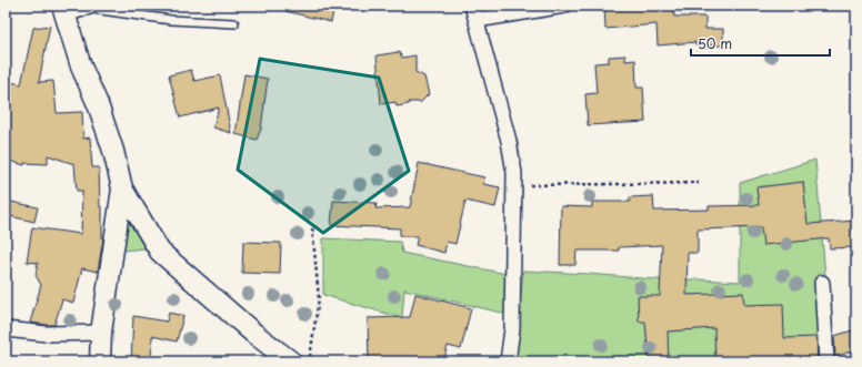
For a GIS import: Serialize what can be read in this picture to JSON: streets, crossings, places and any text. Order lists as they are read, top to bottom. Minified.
{"scale_bar":"50 m"}
